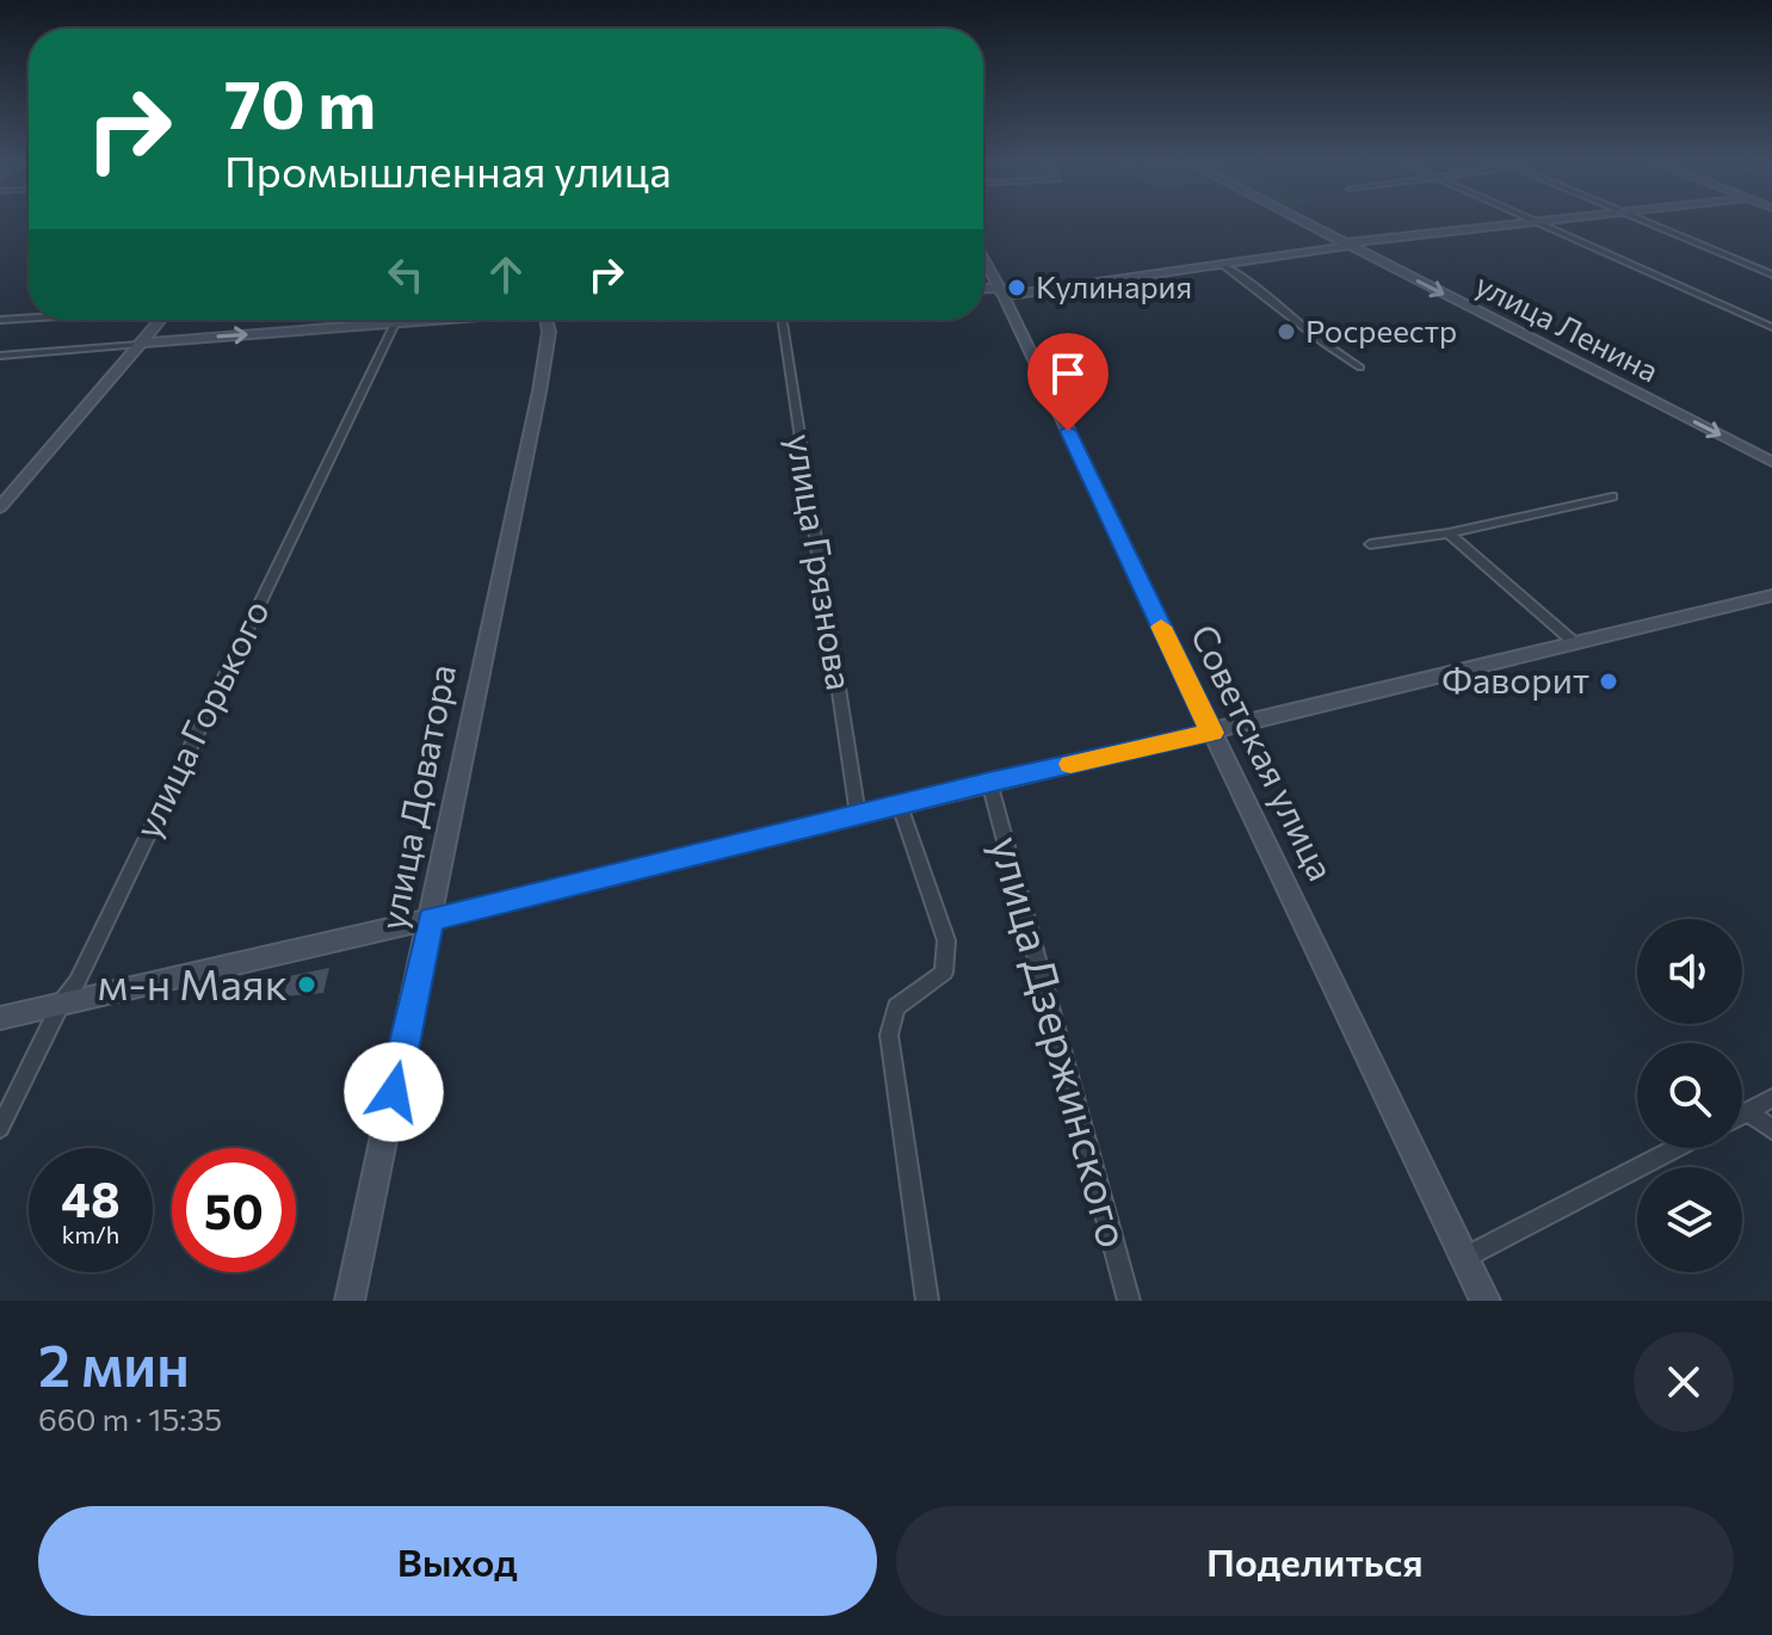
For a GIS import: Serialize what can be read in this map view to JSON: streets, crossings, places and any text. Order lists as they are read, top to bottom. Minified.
{"streets":{"street":["улица Ленина","улица Грязнова","улица Горького","Советская улица","улица Доватора","улица Дзержинского"]},"places":["Кулинария","Росреестр","Фаворит","м-н Маяк"],"page":{"turn":["70 m","Промышленная улица"],"speed":"48 km/h","limit":"50","heading":["2 мин","660 m · 15:35"],"buttons":["Выход","Поделиться"]}}
